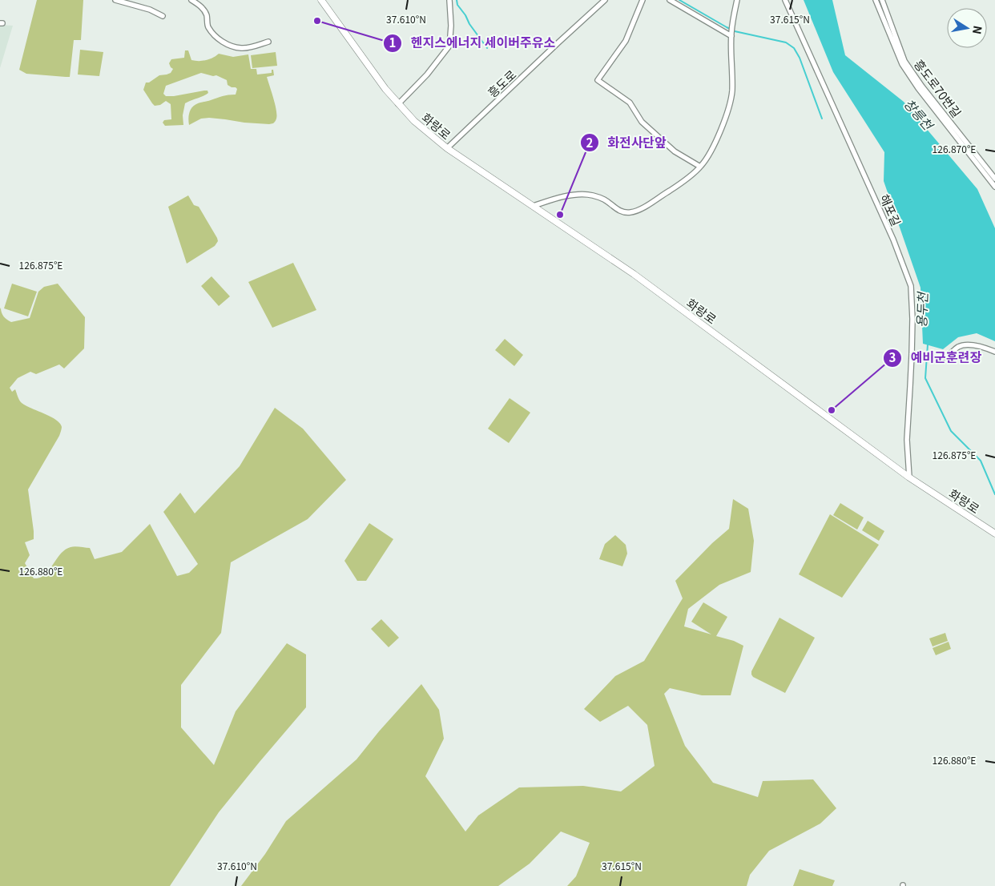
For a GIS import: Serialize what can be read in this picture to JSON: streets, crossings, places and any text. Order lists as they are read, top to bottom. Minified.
{"streets":{"main road":["화랑로"],"street":["흥도로","흥도로70번길","해포길"]},"crossings":[["흥도로","화랑로"],["화랑로","해포길"]],"water":["창릉천","용두천"],"places":["헨지스에너지 세이버주유소","화전사단앞","예비군훈련장"],"north":"right","coordinates":["37.610°N","37.615°N","126.870°E","126.875°E","126.880°E"]}
